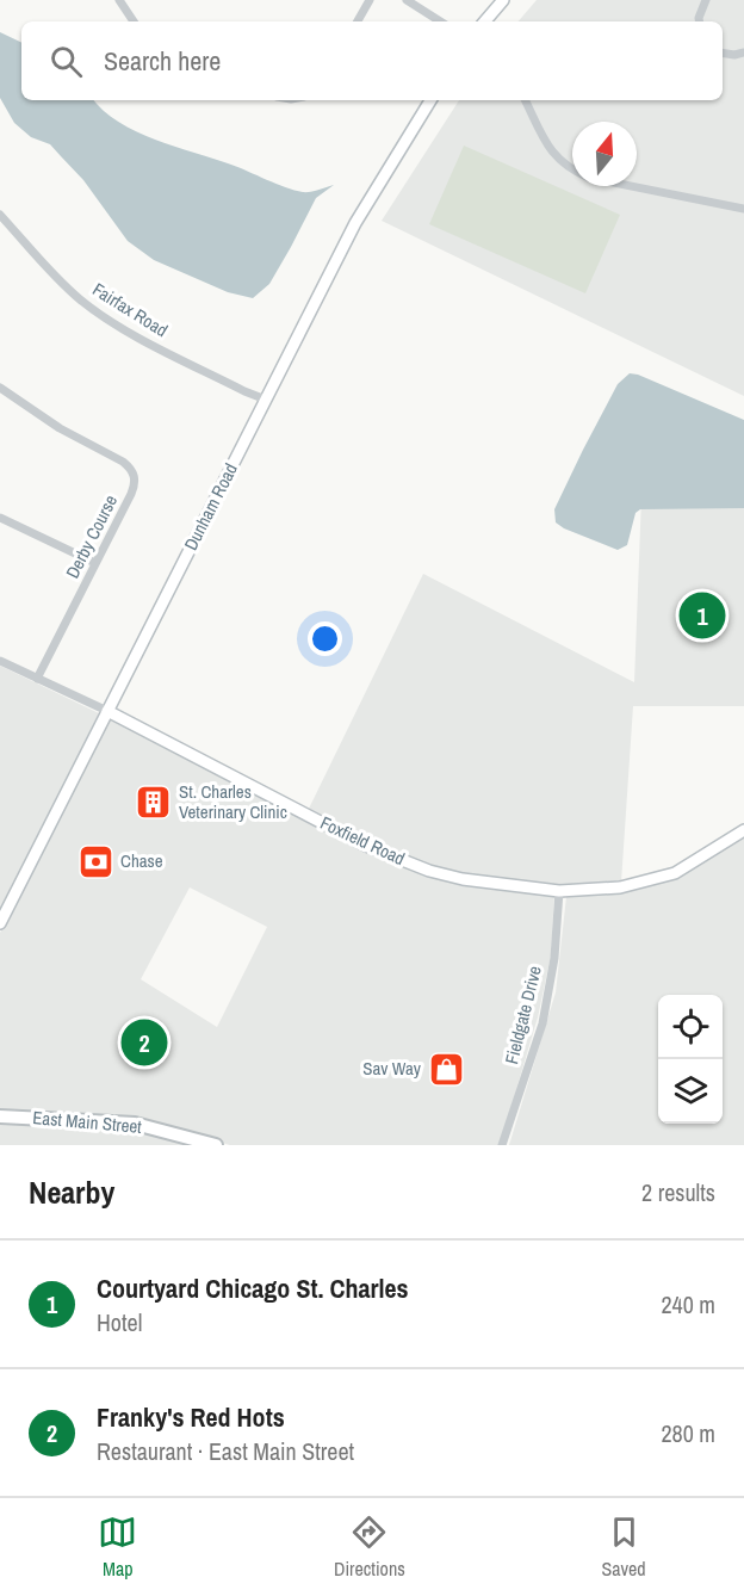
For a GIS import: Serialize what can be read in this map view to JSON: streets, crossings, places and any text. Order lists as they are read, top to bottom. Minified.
{"streets":{"main road":["East Main Street"],"street":["Fairfax Road","Dunham Road","Derby Course","Foxfield Road","Fieldgate Drive"]},"crossings":[["Fairfax Road","Dunham Road"],["Dunham Road","Foxfield Road"],["Derby Course","Foxfield Road"],["Foxfield Road","Fieldgate Drive"]],"places":{"building":["St. Charles Veterinary Clinic"],"bank":["Chase"],"shop":["Sav Way"]},"north":"top","page":{"search":"Search here","pins":["1","2"],"heading":["Nearby","2 results"],"list":[{"mark":"1","name":"Courtyard Chicago St. Charles","note":"Hotel","value":"240 m"},{"mark":"2","name":"Franky's Red Hots","note":"Restaurant · East Main Street","value":"280 m"}],"nav":["Map","Directions","Saved"]}}
